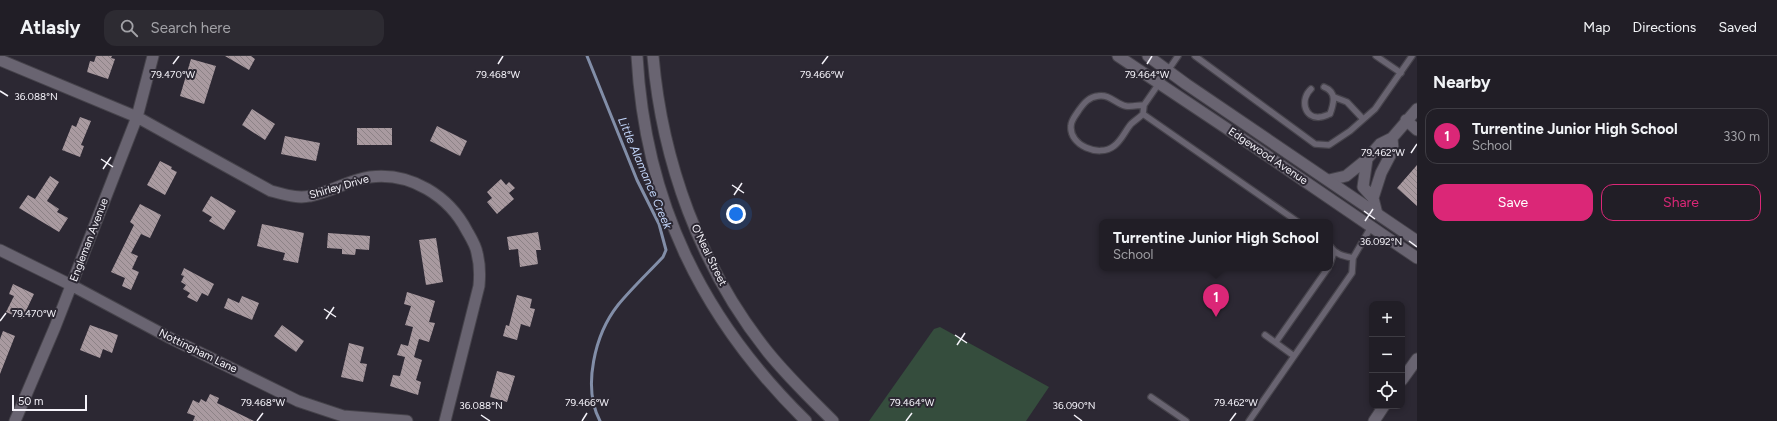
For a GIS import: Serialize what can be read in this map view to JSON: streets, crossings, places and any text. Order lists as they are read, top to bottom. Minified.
{"streets":{"street":["Edgewood Avenue","Shirley Drive","Engleman Avenue","O'Neal Street","Nottingham Lane"]},"crossings":[["Shirley Drive","Engleman Avenue"],["Engleman Avenue","Nottingham Lane"]],"water":["Little Alamance Creek"],"scale_bar":"50 m","page":{"header":"Atlasly","search":"Search here","nav":["Map","Directions","Saved"],"heading":"Nearby","list":[{"mark":"1","name":"Turrentine Junior High School","note":"School","value":"330 m"}],"buttons":["Save","Share"],"popup":["Turrentine Junior High School","School"],"pins":"1","map_buttons":["+","−"],"scale":"50 m"},"coordinates":["79.470°W","79.464°W","79.468°W","79.466°W","36.088°N","79.462°W","36.092°N","36.090°N"]}
